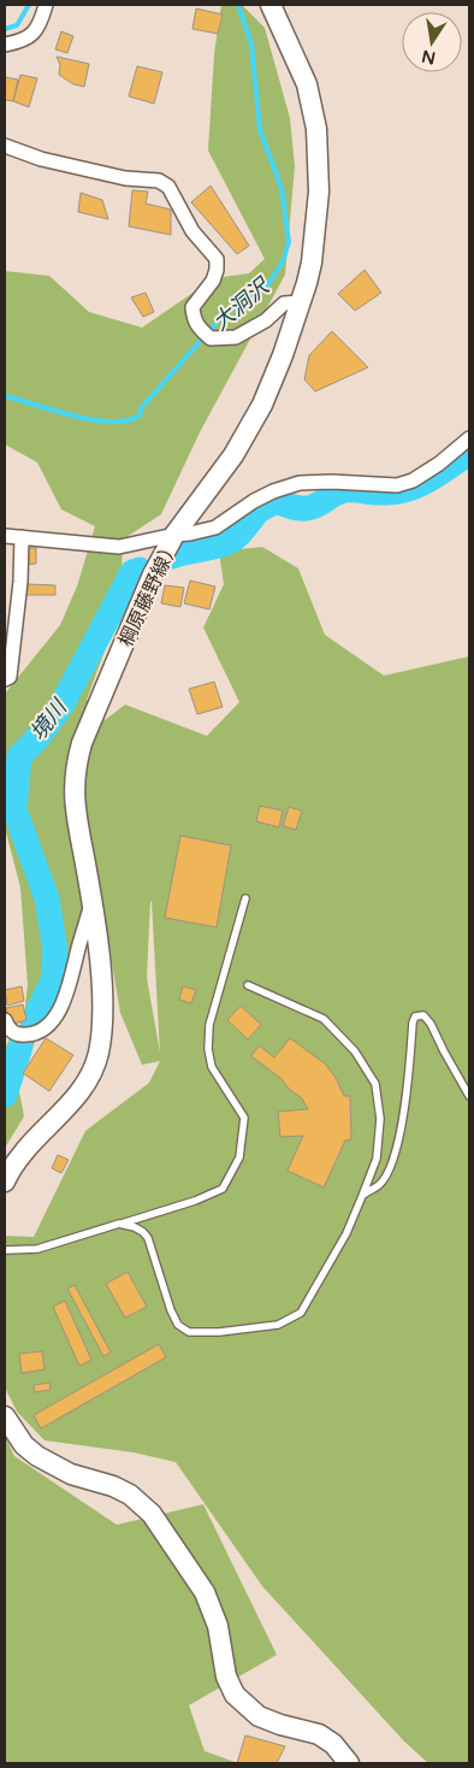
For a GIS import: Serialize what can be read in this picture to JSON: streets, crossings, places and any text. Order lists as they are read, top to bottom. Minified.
{"streets":{"main road":["棡原藤野線）"]},"water":["大洞沢","境川"],"north":"bottom"}
